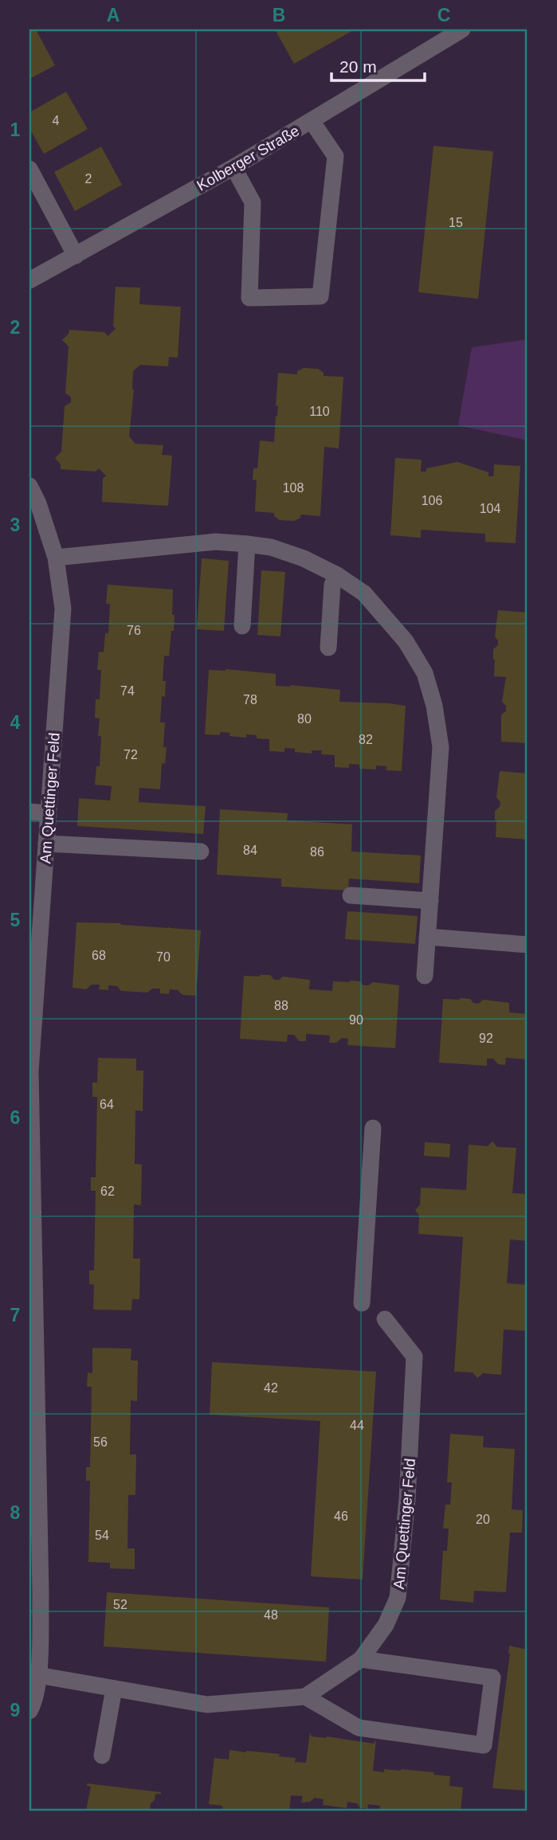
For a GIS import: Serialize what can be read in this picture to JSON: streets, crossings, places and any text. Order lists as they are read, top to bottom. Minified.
{"streets":{"street":["Kolberger Straße","Am Quettinger Feld"]},"house_numbers":["4","2","15","110","108","106","104","76","74","78","80","82","72","84","86","68","70","88","90","92","64","62","42","44","56","46","20","54","52","48"],"scale_bar":"20 m","grid":{"columns":["A","B","C"],"rows":["1","2","3","4","5","6","7","8","9"]}}
